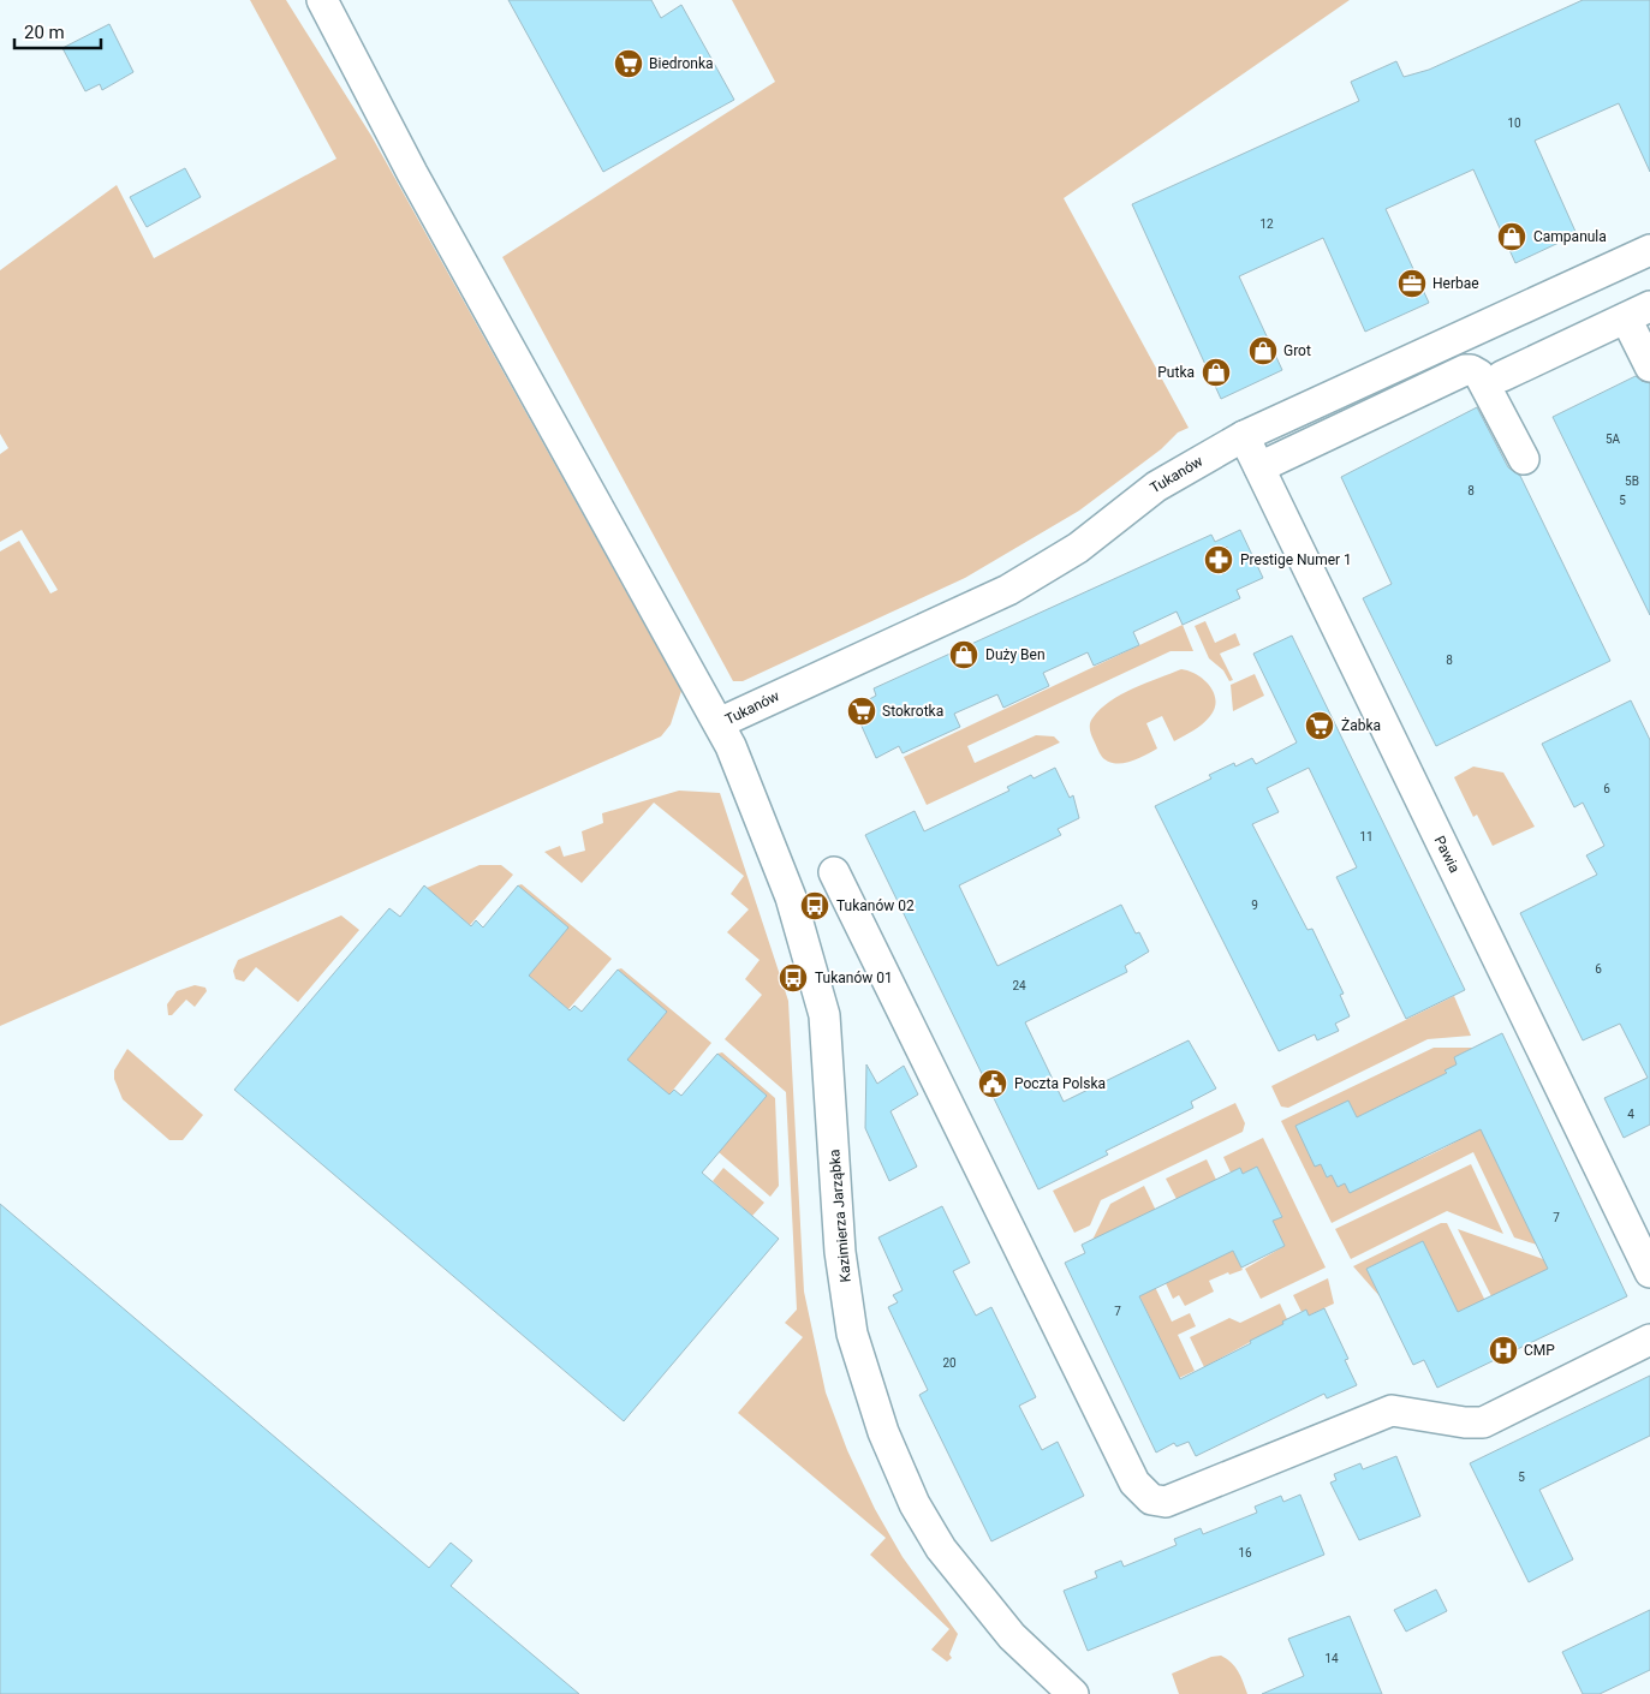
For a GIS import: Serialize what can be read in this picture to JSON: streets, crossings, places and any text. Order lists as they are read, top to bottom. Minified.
{"streets":{"street":["Tukanów","Pawia","Kazimierza Jarząbka"]},"crossings":[["Tukanów","Pawia"],["Tukanów","Kazimierza Jarząbka"]],"places":{"supermarket":["Biedronka","Stokrotka","Żabka"],"shop":["Campanula","Grot","Putka","Duży Ben"],"office":["Herbae"],"pharmacy":["Prestige Numer 1"],"bus stop":["Tukanów 02","Tukanów 01"],"public building":["Poczta Polska"],"hospital":["CMP"]},"house_numbers":["10","12","5A","5B","8","5","8","6","11","9","6","24","4","7","7","20","5","16","14"],"scale_bar":"20 m"}
